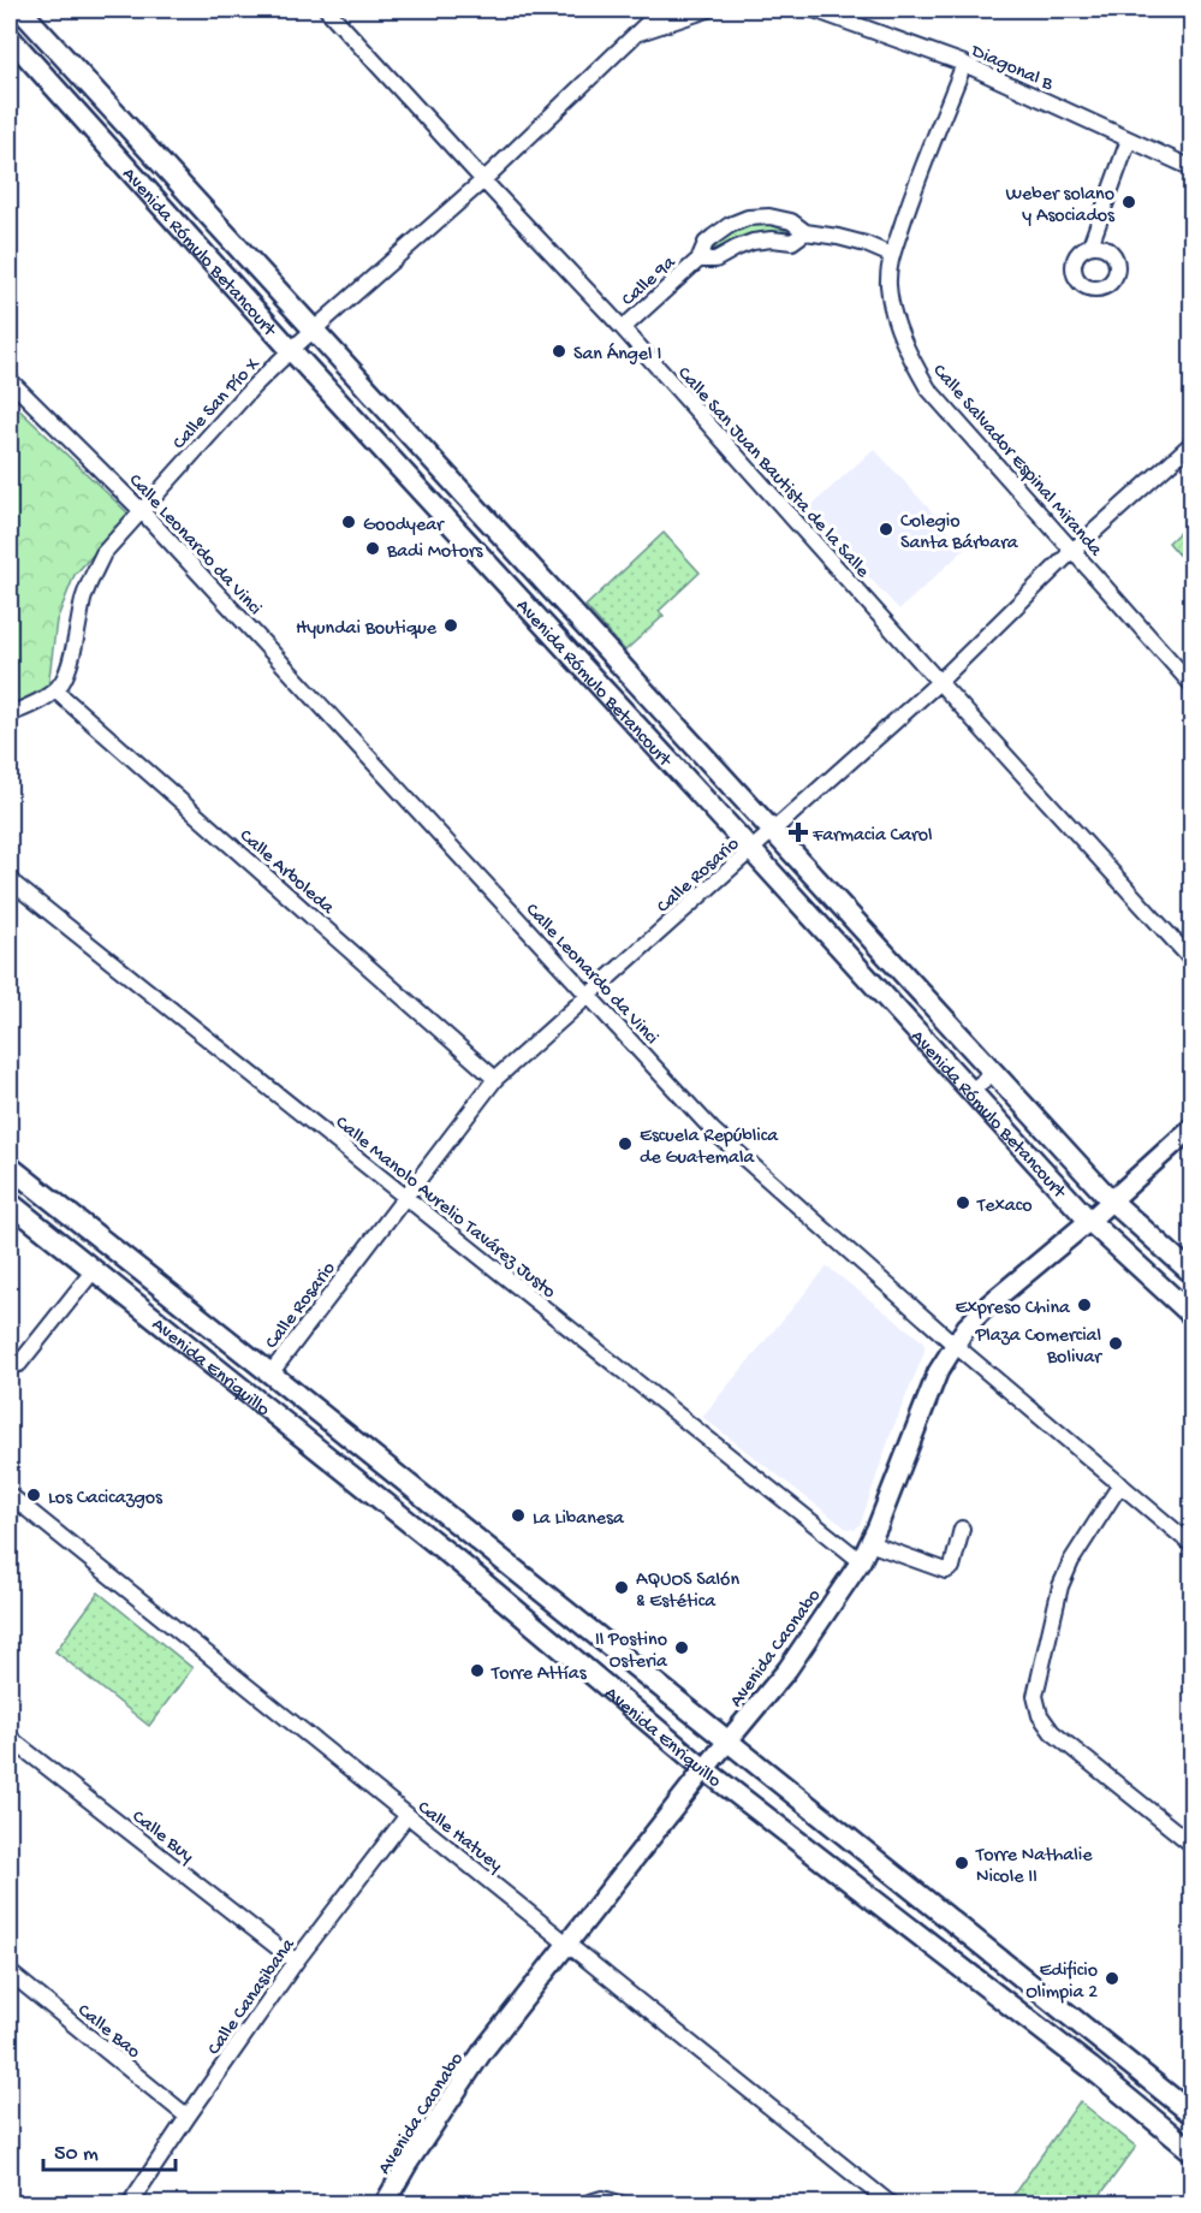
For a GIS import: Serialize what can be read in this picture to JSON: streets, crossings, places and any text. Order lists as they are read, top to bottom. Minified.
{"streets":{"main road":["Avenida Rómulo Betancourt","Avenida Enriquillo"],"street":["Diagonal B","Calle 9a","Calle San Pío X","Calle Salvador Espinal Miranda","Calle San Juan Bautista de la Salle","Calle Leonardo da Vinci","Calle Arboleda","Calle Rosario","Calle Manolo Aurelio Tavárez Justo","Avenida Caonabo","Calle Buy","Calle Hatuey","Calle Canasibana","Calle Bao"]},"crossings":[["Diagonal B","Calle Salvador Espinal Miranda"],["Avenida Rómulo Betancourt","Calle San Pío X"],["Avenida Rómulo Betancourt","Calle Rosario"],["Avenida Rómulo Betancourt","Avenida Caonabo"],["Calle 9a","Calle Salvador Espinal Miranda"],["Calle 9a","Calle San Juan Bautista de la Salle"],["Calle San Pío X","Calle San Juan Bautista de la Salle"],["Calle San Pío X","Calle Leonardo da Vinci"],["Calle San Pío X","Calle Arboleda"],["Calle Salvador Espinal Miranda","Calle Rosario"],["Calle San Juan Bautista de la Salle","Calle Rosario"],["Calle Leonardo da Vinci","Calle Rosario"],["Calle Leonardo da Vinci","Avenida Caonabo"],["Calle Arboleda","Calle Rosario"],["Calle Rosario","Calle Manolo Aurelio Tavárez Justo"],["Calle Rosario","Avenida Enriquillo"],["Calle Manolo Aurelio Tavárez Justo","Avenida Caonabo"],["Avenida Enriquillo","Avenida Caonabo"],["Avenida Caonabo","Calle Hatuey"],["Calle Buy","Calle Canasibana"],["Calle Hatuey","Calle Canasibana"],["Calle Canasibana","Calle Bao"]],"places":{"other":["Weber solano y Asociados","San Ángel I","Goodyear","Colegio Santa Bárbara","Badi Motors","Hyundai Boutique","Escuela República de Guatemala","Texaco","Expreso China","Plaza Comercial Bolivar","Los Cacicazgos","La Libanesa","AQUOS Salón & Estética","Il Postino Osteria","Torre Attías","Torre Nathalie Nicole II","Edificio Olimpia 2"],"health":["Farmacia Carol"]},"scale_bar":"50 m"}
